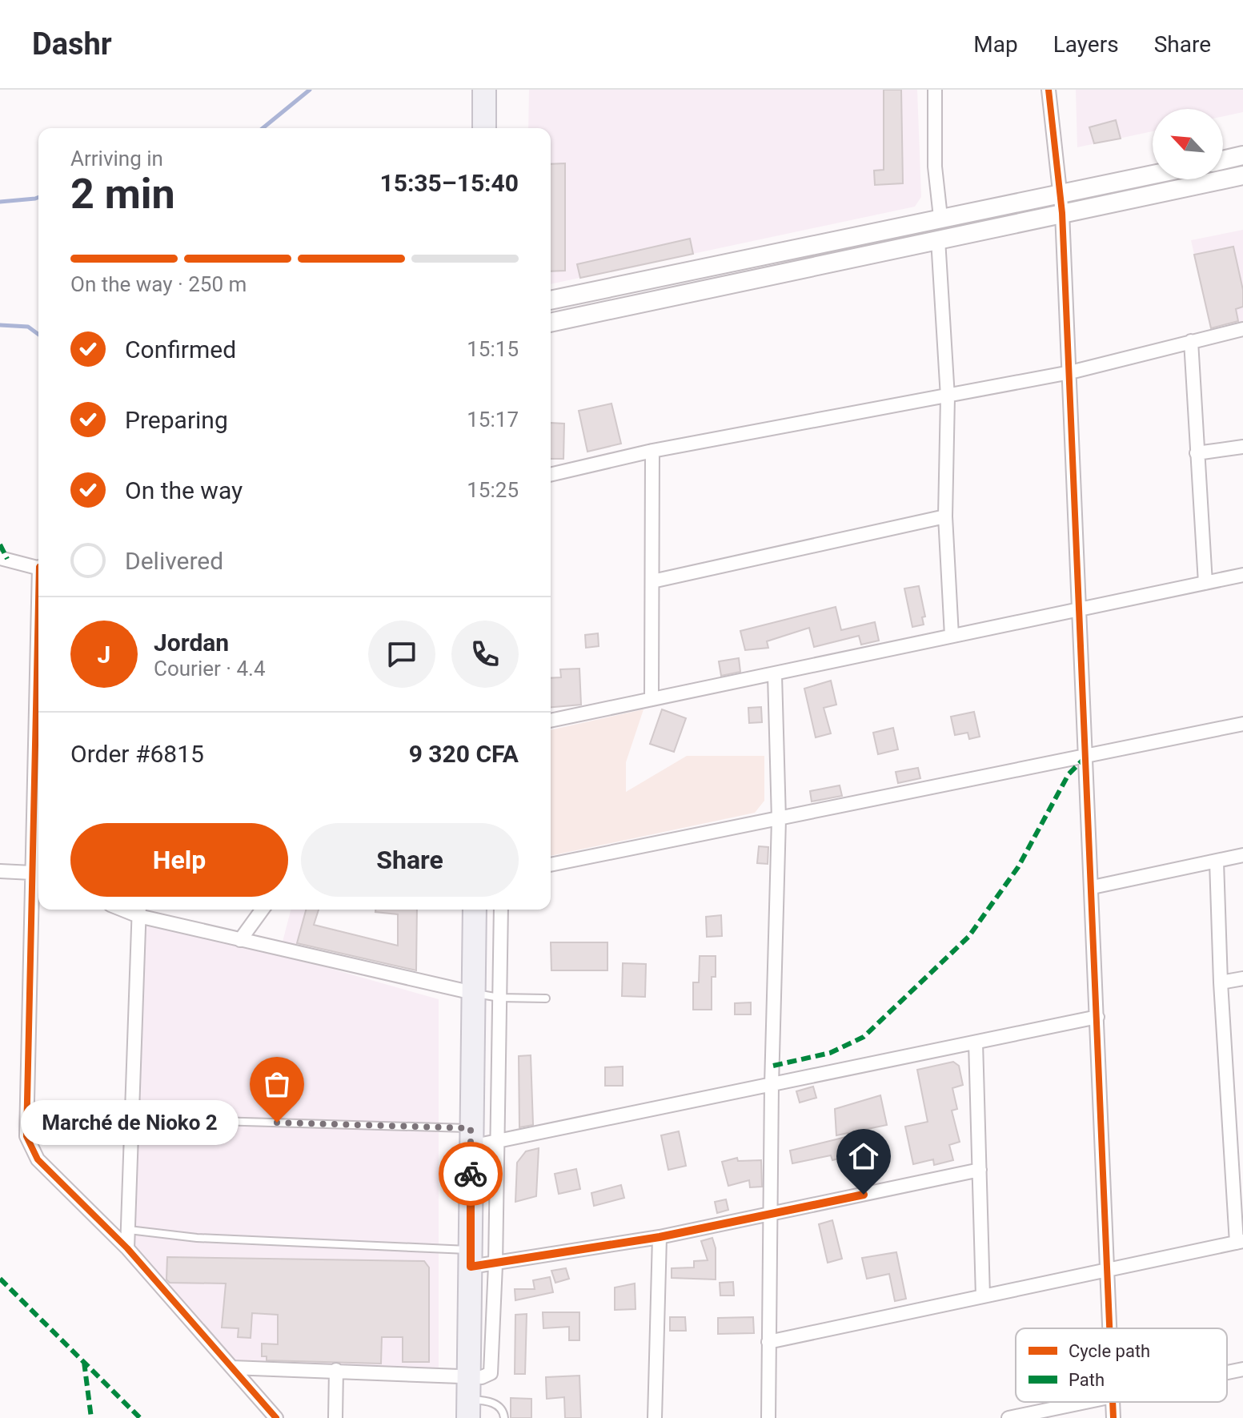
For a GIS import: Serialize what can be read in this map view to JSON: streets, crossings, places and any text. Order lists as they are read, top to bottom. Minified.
{"places":["Marché de Nioko 2"],"legend":["Cycle path","Path"],"north":"top left","page":{"header":"Dashr","nav":["Map","Layers","Share"],"heading":["2 min","Arriving in","15:35–15:40"],"panel":["Jordan","Courier · 4.4","Order #6815","9 320 CFA"],"bar":"On the way · 250 m","list":[["Confirmed","15:15"],["Preparing","15:17"],["On the way","15:25"],"Delivered"],"round":"J","buttons":["Help","Share"],"bubble":"Marché de Nioko 2"}}
